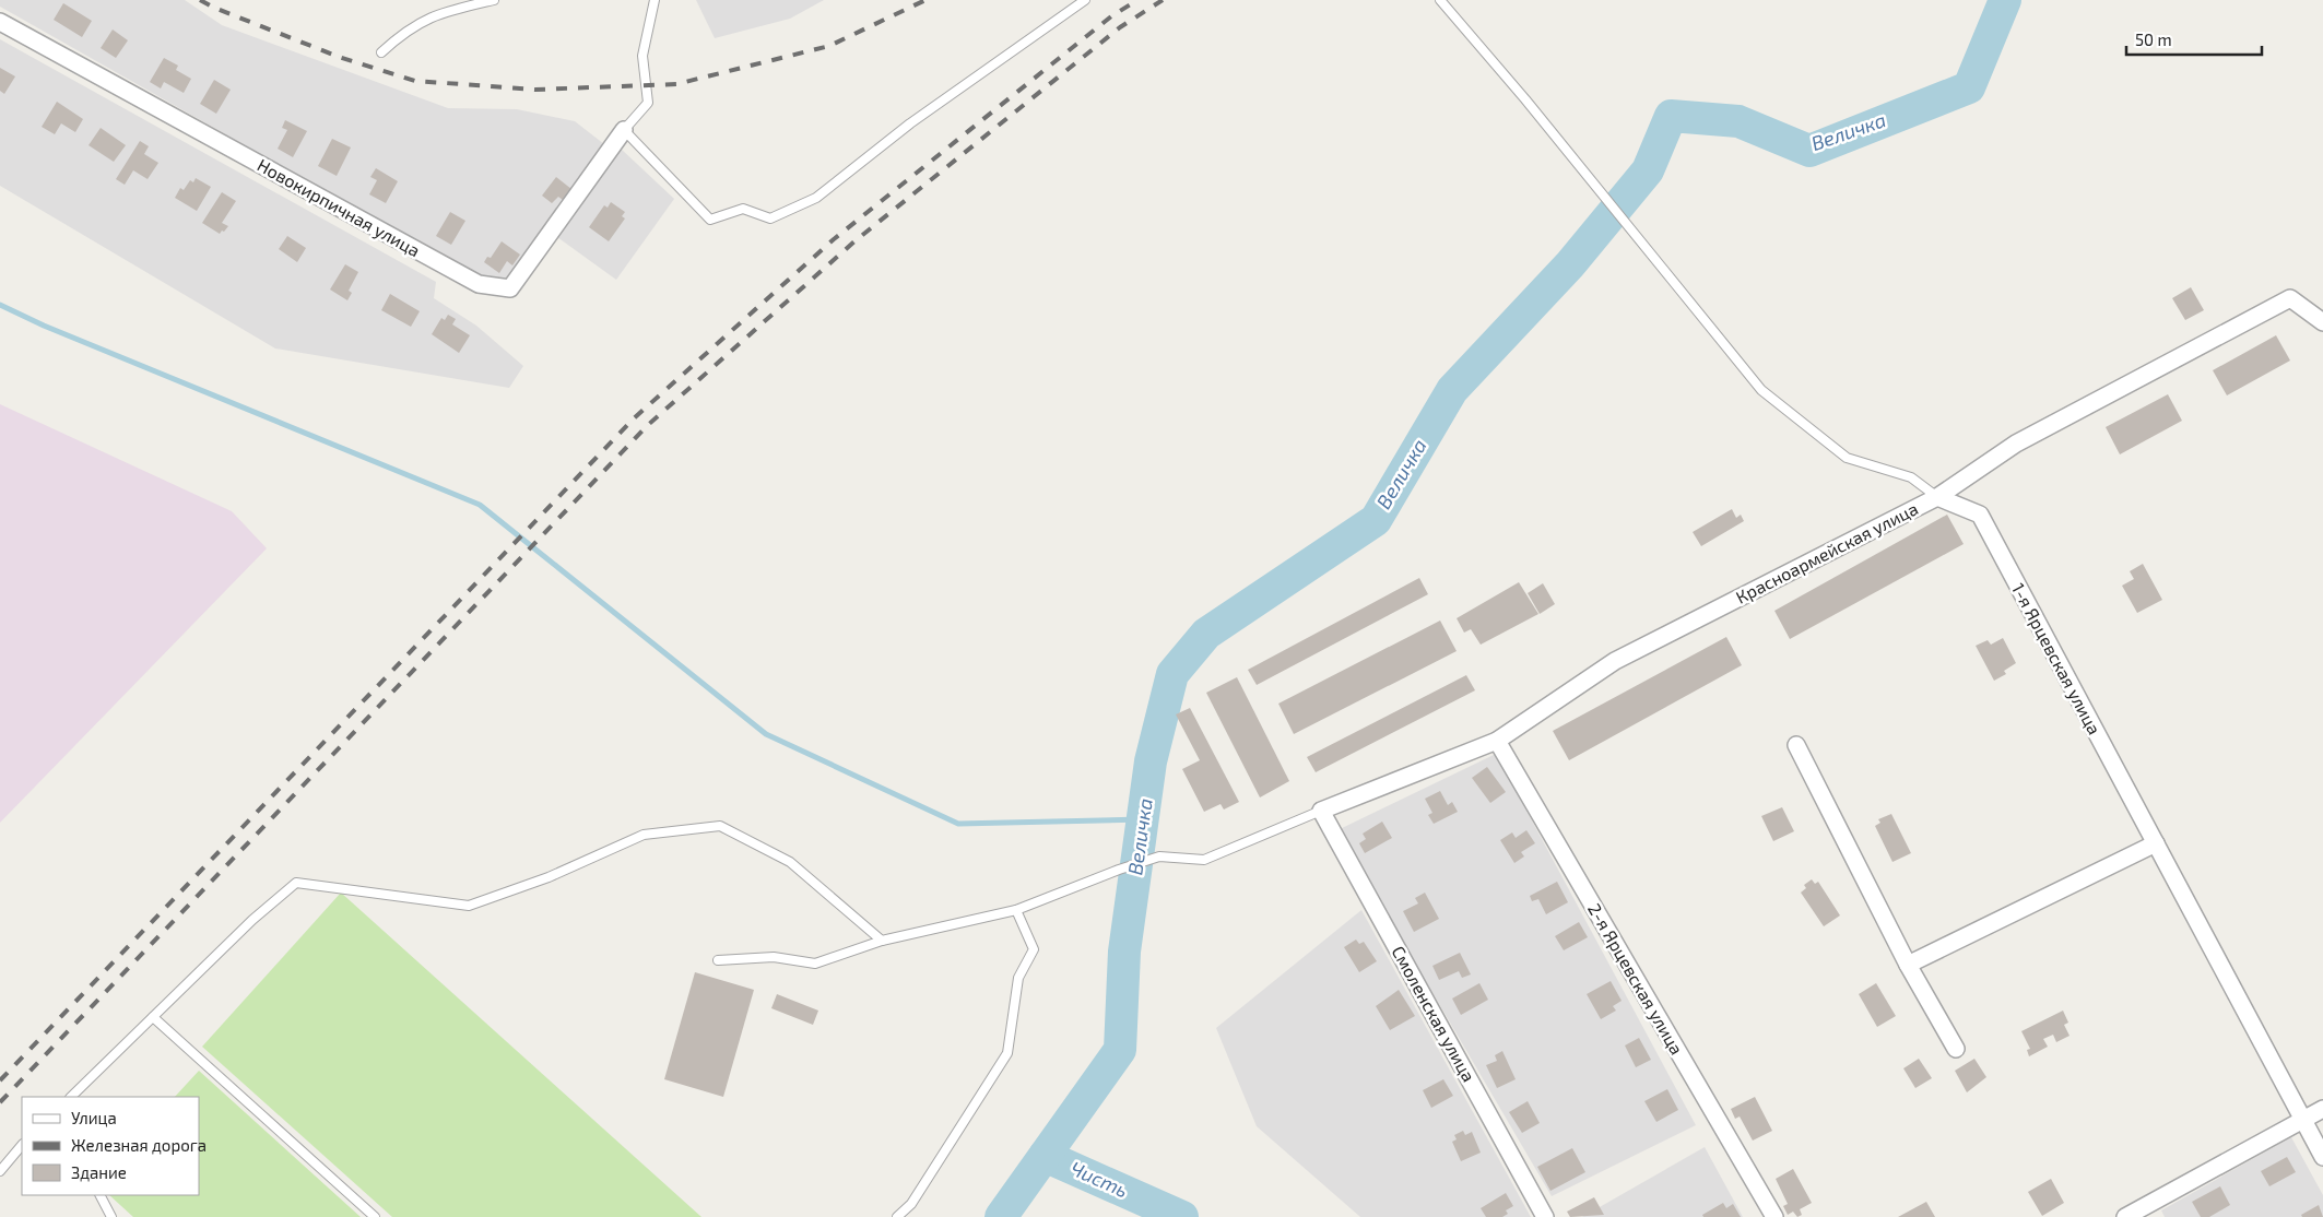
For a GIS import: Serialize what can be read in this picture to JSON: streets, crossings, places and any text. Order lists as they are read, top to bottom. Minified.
{"streets":{"street":["Новокирпичная улица","Красноармейская улица","1-я Ярцевская улица","2-я Ярцевская улица","Смоленская улица"]},"crossings":[["Красноармейская улица","1-я Ярцевская улица"],["Красноармейская улица","2-я Ярцевская улица"],["Красноармейская улица","Смоленская улица"]],"water":["Величка","Чисть"],"legend":["Улица","Железная дорога","Здание"],"scale_bar":"50 m"}
